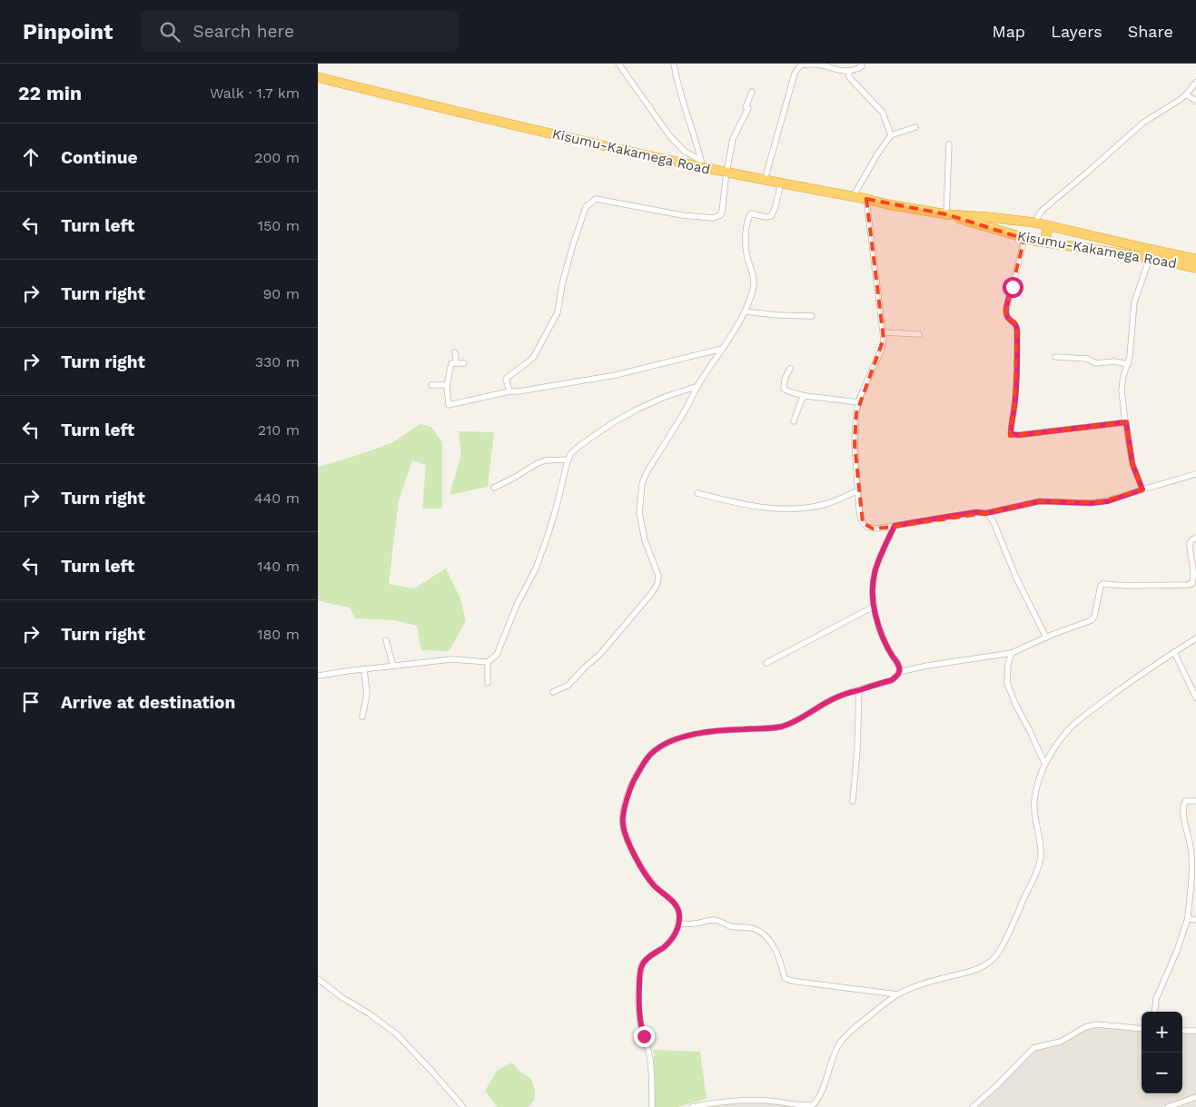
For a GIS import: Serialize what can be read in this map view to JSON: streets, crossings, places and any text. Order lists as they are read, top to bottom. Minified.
{"streets":{"highway":["Kisumu-Kakamega Road"]},"page":{"header":"Pinpoint","search":"Search here","nav":["Map","Layers","Share"],"heading":["22 min","Walk · 1.7 km"],"list":[["Continue","200 m"],["Turn left","150 m"],["Turn right","90 m"],["Turn right","330 m"],["Turn left","210 m"],["Turn right","440 m"],["Turn left","140 m"],["Turn right","180 m"],"Arrive at destination"],"map_buttons":["+","−"]}}
